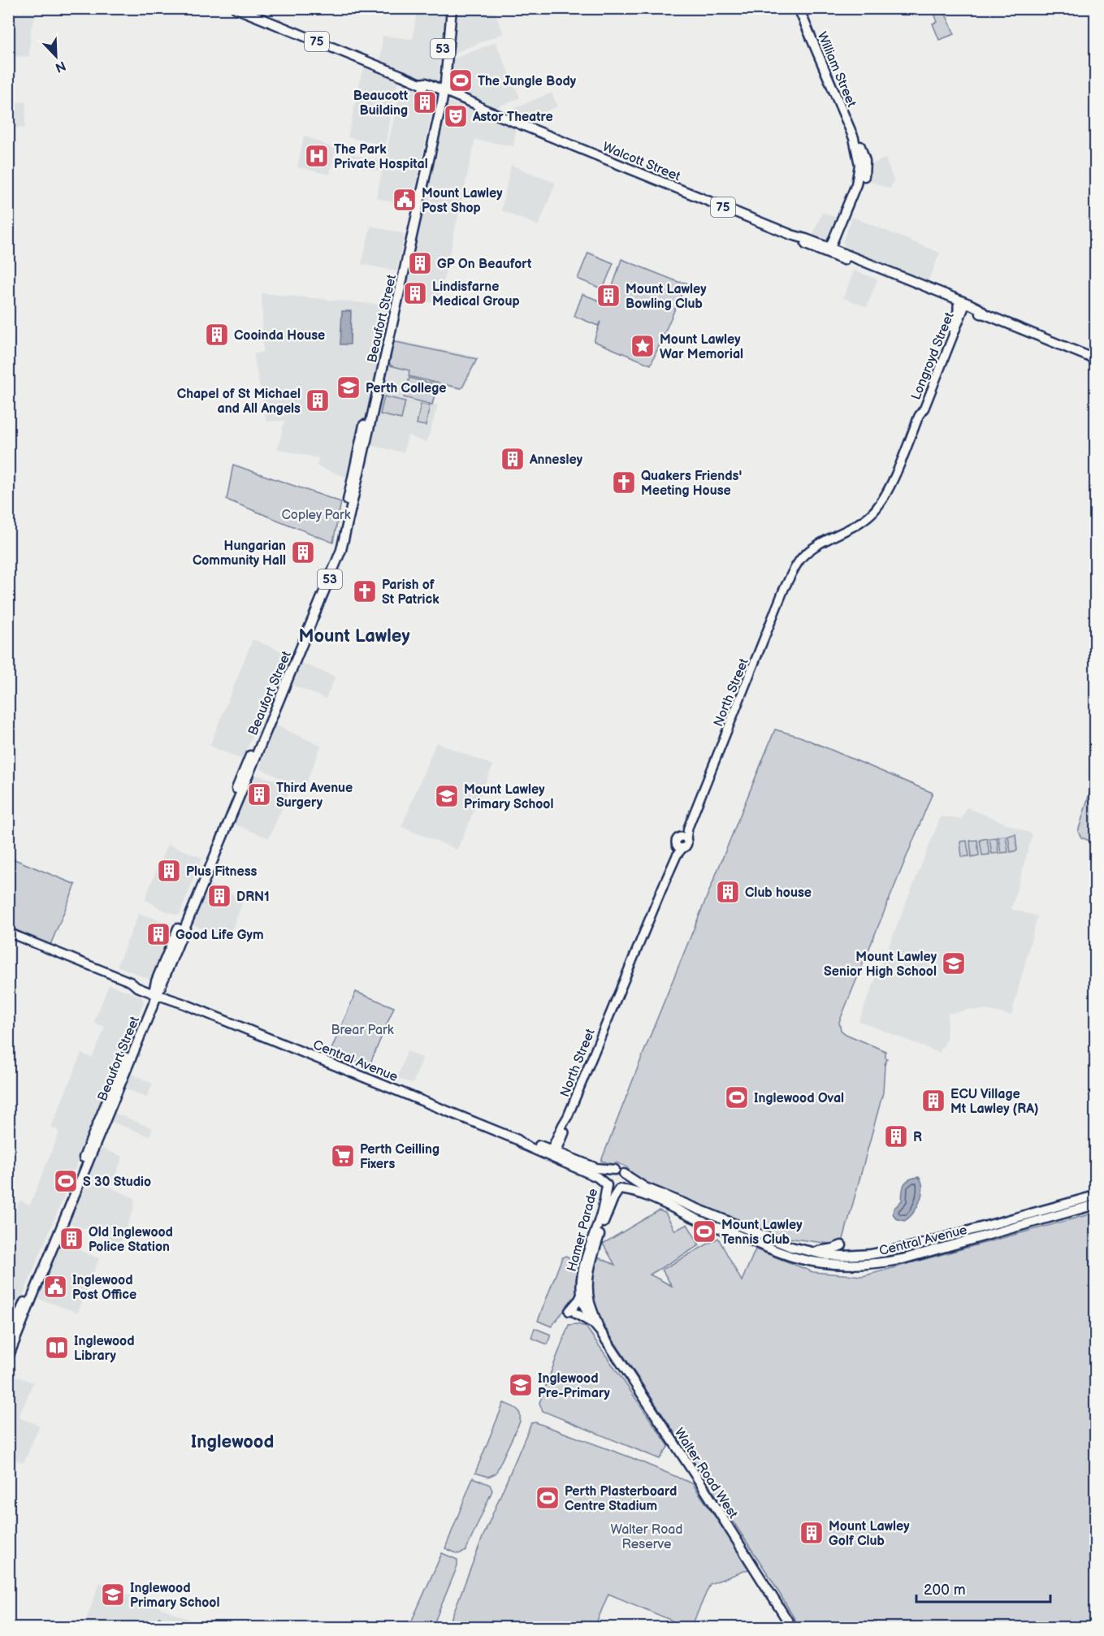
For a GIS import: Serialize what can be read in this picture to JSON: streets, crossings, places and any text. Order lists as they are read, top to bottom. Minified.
{"streets":{"main road":["75","53","William Street","Walcott Street","Beaufort Street","Longroyd Street","North Street","Central Avenue","Hamer Parade","Walter Road West"]},"crossings":[["William Street","Walcott Street"],["Walcott Street","Beaufort Street"],["Walcott Street","Longroyd Street"],["Beaufort Street","Central Avenue"],["Longroyd Street","North Street"],["North Street","Central Avenue"],["Central Avenue","Hamer Parade"],["Hamer Parade","Walter Road West"]],"districts":["Mount Lawley","Inglewood"],"parks":["Copley Park","Brear Park","Walter Road Reserve"],"places":{"sports":["The Jungle Body","Inglewood Oval","S 30 Studio","Mount Lawley Tennis Club","Perth Plasterboard Centre Stadium"],"building":["Beaucott Building","GP On Beaufort","Lindisfarne Medical Group","Mount Lawley Bowling Club","Cooinda House","Chapel of St Michael and All Angels","Annesley","Hungarian Community Hall","Third Avenue Surgery","Plus Fitness","Club house","DRN1","Good Life Gym","ECU Village Mt Lawley (RA)","R","Old Inglewood Police Station","Mount Lawley Golf Club"],"theatre":["Astor Theatre"],"hospital":["The Park Private Hospital"],"public building":["Mount Lawley Post Shop","Inglewood Post Office"],"place":["Mount Lawley War Memorial"],"school or university":["Perth College","Mount Lawley Primary School","Mount Lawley Senior High School","Inglewood Pre-Primary","Inglewood Primary School"],"church":["Quakers Friends' Meeting House","Parish of St Patrick"],"supermarket":["Perth Ceilling Fixers"],"library":["Inglewood Library"]},"scale_bar":"200 m","north":"bottom right"}
